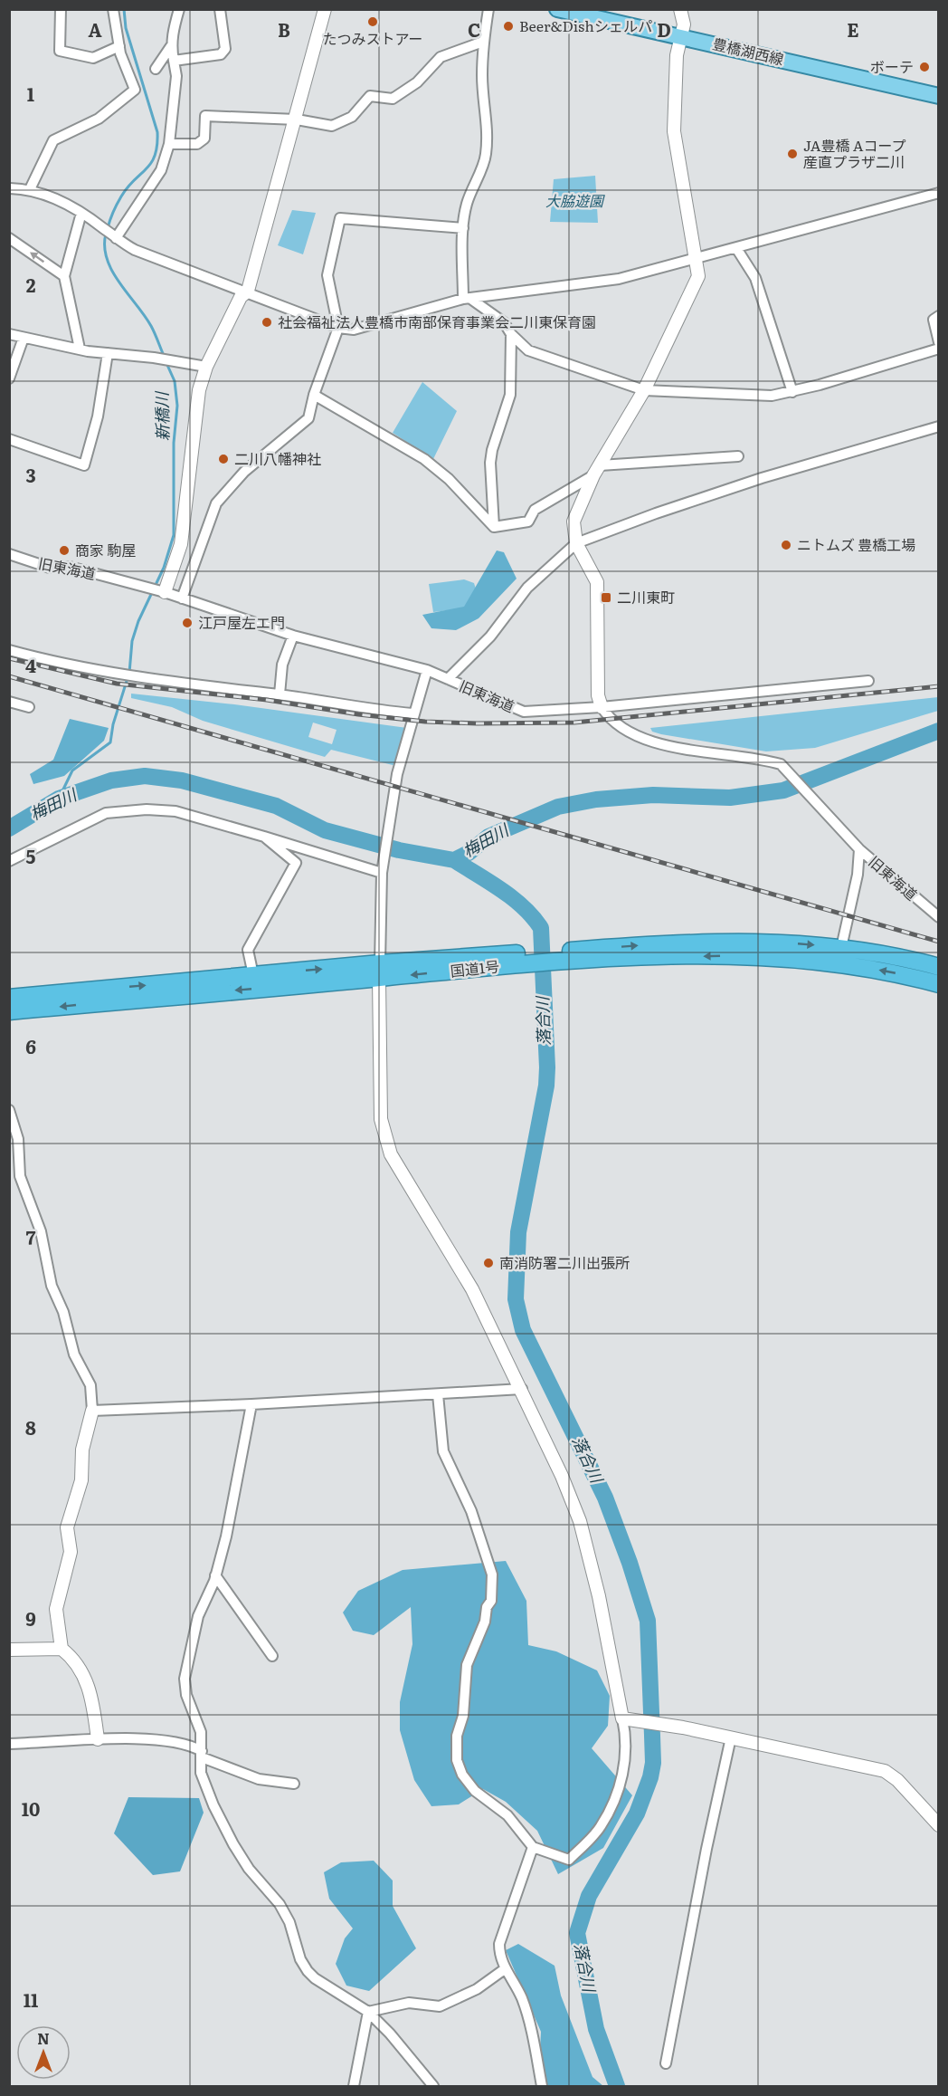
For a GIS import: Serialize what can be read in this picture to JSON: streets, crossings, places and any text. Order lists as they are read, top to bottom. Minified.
{"streets":{"highway":["国道1号"],"main road":["豊橋湖西線"],"street":["旧東海道"]},"water":["新橋川","梅田川","落合川"],"parks":["大脇遊園"],"places":{"other":["たつみストアー","Beer&Dishシェルパ","ボーテ","JA豊橋 Aコープ 産直プラザ二川","社会福祉法人豊橋市南部保育事業会二川東保育園","二川八幡神社","ニトムズ 豊橋工場","商家 駒屋","江戸屋左エ門","南消防署二川出張所"],"transit":["二川東町"]},"north":"top","grid":{"columns":["A","B","C","D","E"],"rows":["1","2","3","4","5","6","7","8","9","10","11"]}}
